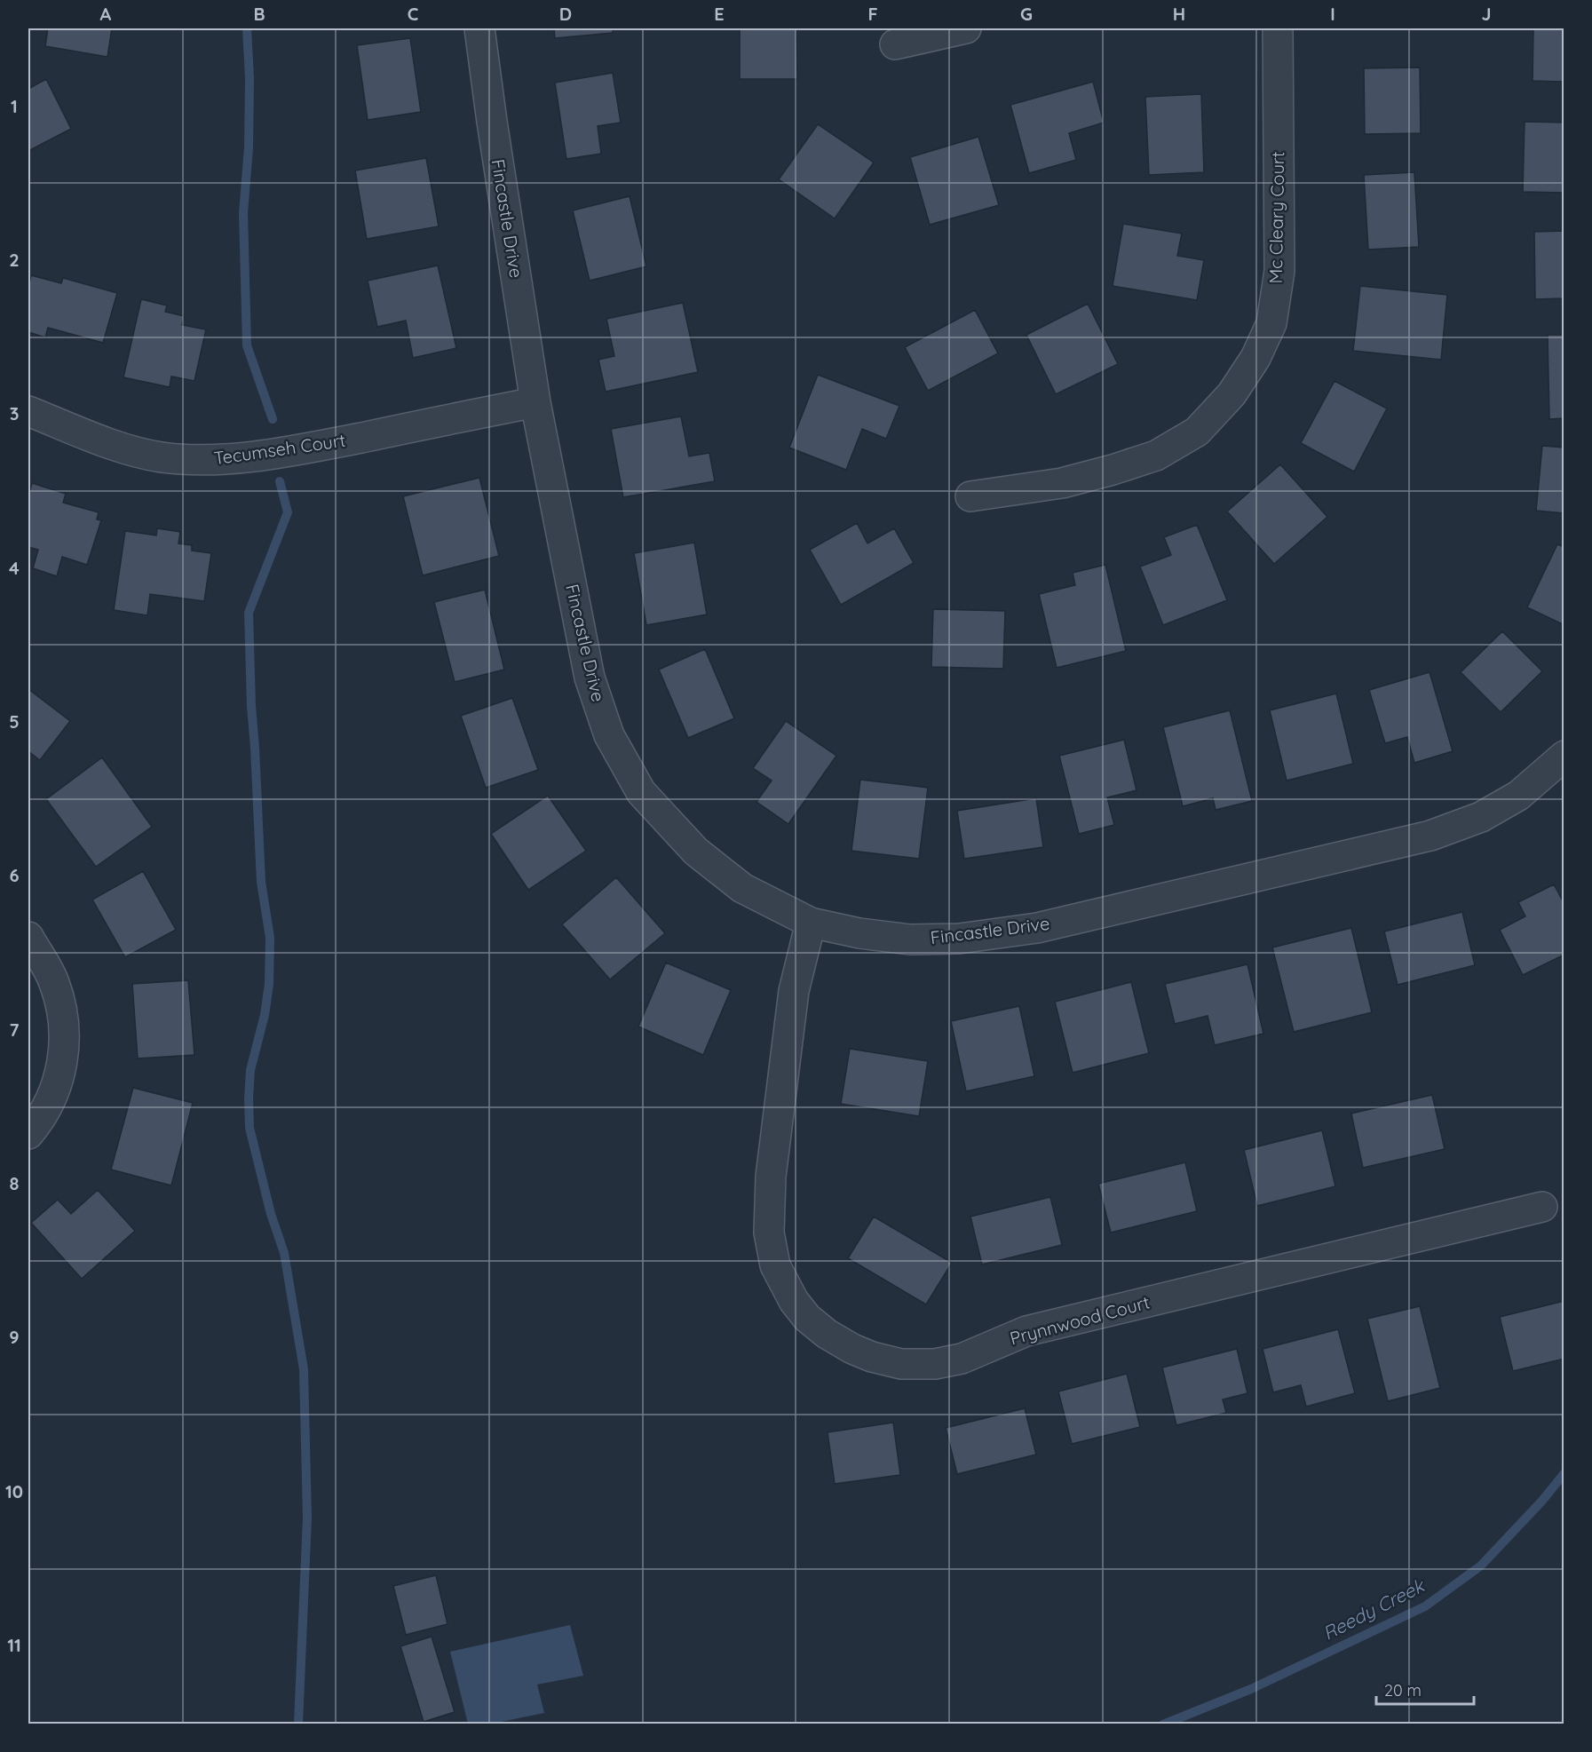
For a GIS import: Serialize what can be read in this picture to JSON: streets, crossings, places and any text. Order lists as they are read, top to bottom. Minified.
{"streets":{"street":["Mc Cleary Court","Fincastle Drive","Tecumseh Court","Prynnwood Court"]},"crossings":[["Fincastle Drive","Tecumseh Court"],["Fincastle Drive","Prynnwood Court"]],"water":["Reedy Creek"],"scale_bar":"20 m","grid":{"columns":["A","B","C","D","E","F","G","H","I","J"],"rows":["1","2","3","4","5","6","7","8","9","10","11"]}}
